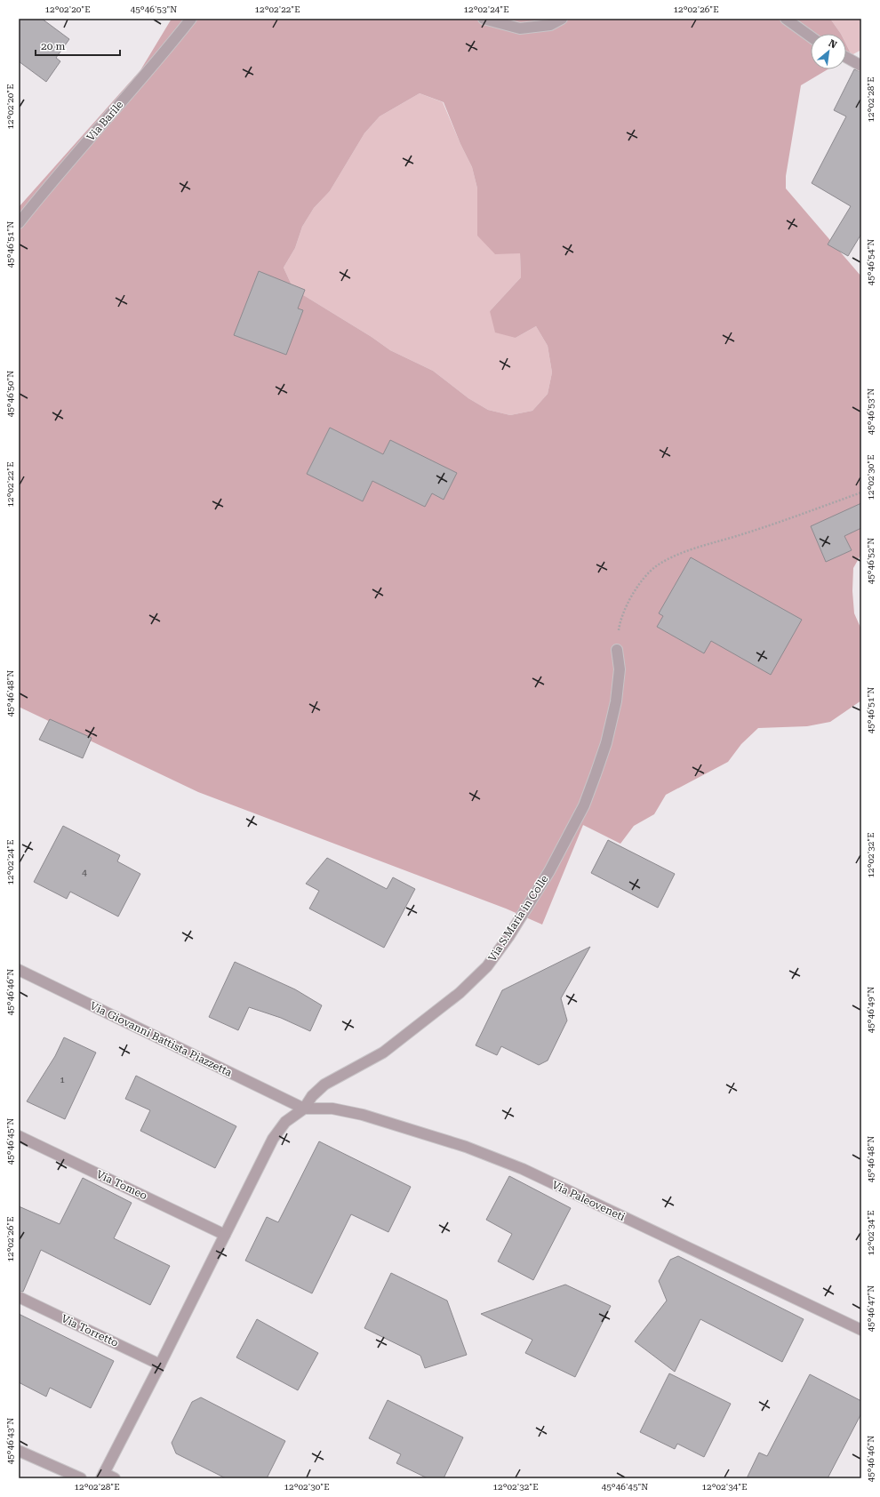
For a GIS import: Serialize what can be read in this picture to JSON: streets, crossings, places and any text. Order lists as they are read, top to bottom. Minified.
{"streets":{"street":["Via Barile","Via S.Maria in Colle","Via Giovanni Battista Piazzetta","Via Tomeo","Via Paleoveneti","Via Torretto"]},"crossings":[["Via S.Maria in Colle","Via Giovanni Battista Piazzetta"],["Via S.Maria in Colle","Via Tomeo"],["Via S.Maria in Colle","Via Paleoveneti"],["Via S.Maria in Colle","Via Torretto"],["Via Giovanni Battista Piazzetta","Via Paleoveneti"]],"house_numbers":["4","1"],"scale_bar":"20 m","north":"top right","coordinates":["12°02'20\"E","45°46'53\"N","12°02'22\"E","12°02'24\"E","12°02'26\"E","12°02'28\"E","45°46'51\"N","45°46'54\"N","45°46'50\"N","12°02'30\"E","45°46'52\"N","45°46'48\"N","12°02'32\"E","45°46'46\"N","45°46'49\"N","45°46'45\"N","12°02'34\"E","45°46'47\"N","45°46'43\"N"]}
